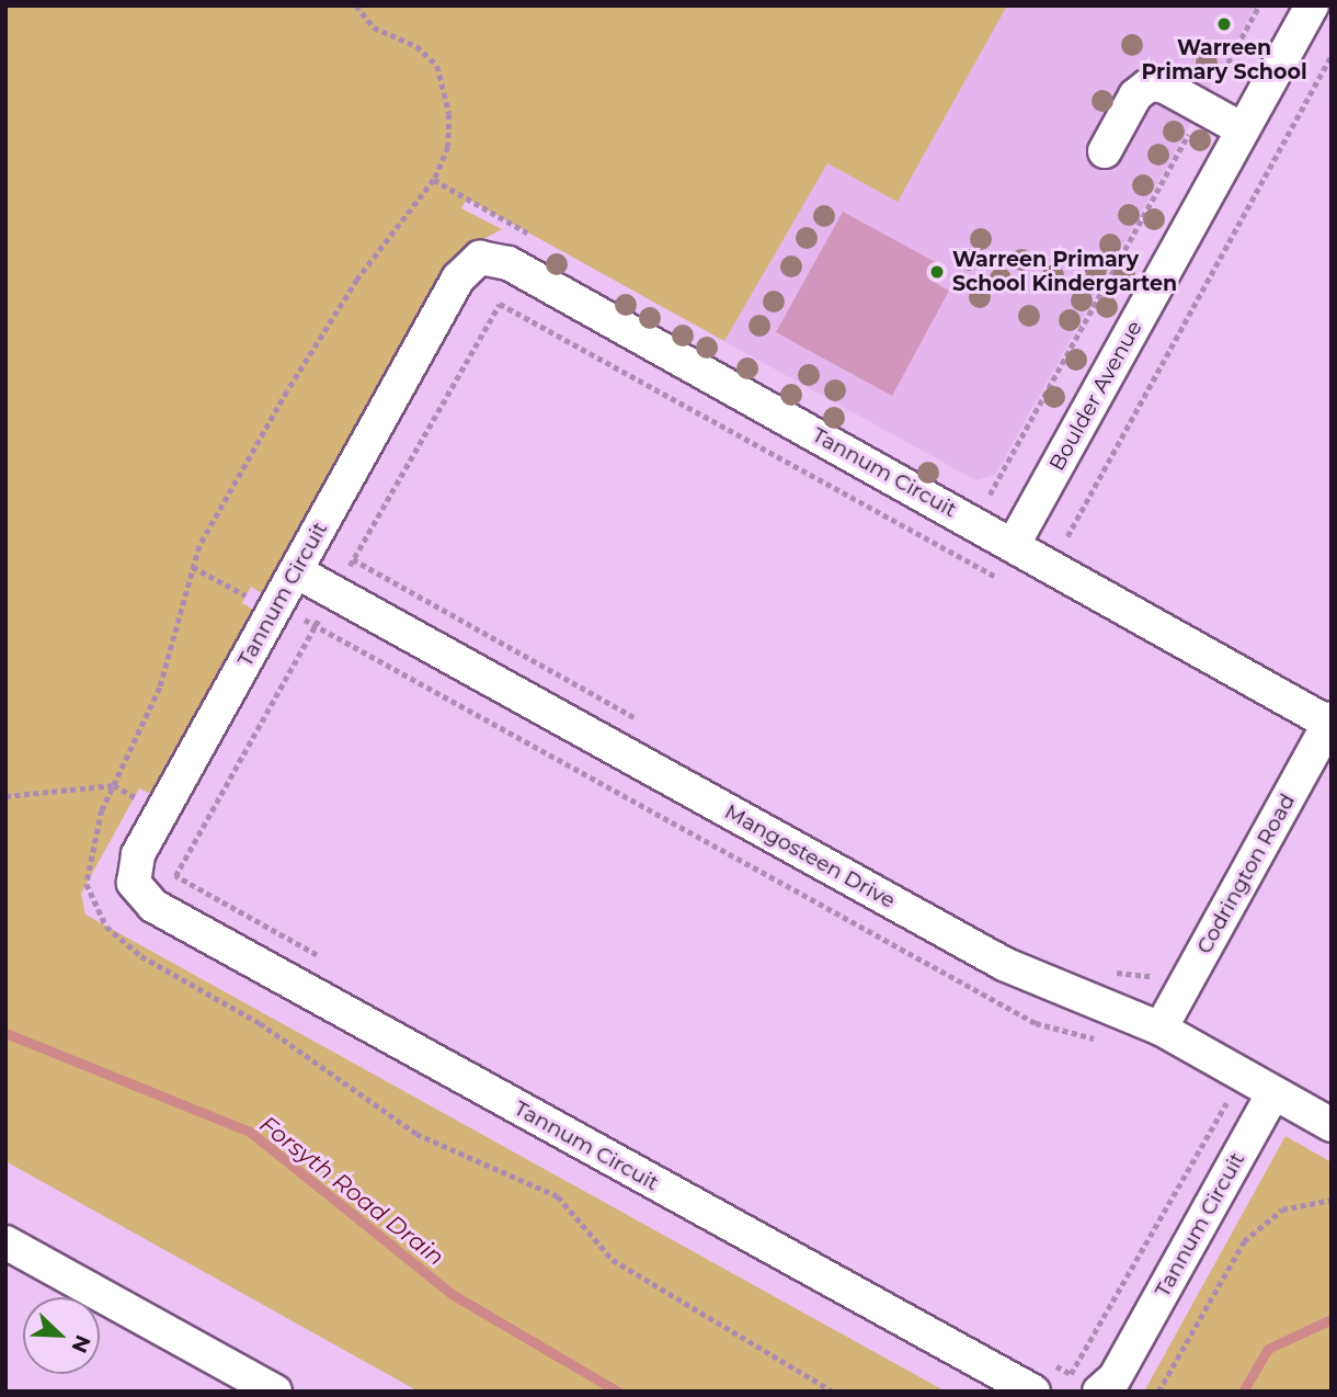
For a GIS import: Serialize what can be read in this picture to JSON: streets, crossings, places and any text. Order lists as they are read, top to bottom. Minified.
{"streets":{"street":["Boulder Avenue","Tannum Circuit","Mangosteen Drive","Codrington Road"]},"crossings":[["Boulder Avenue","Tannum Circuit"],["Tannum Circuit","Mangosteen Drive"],["Tannum Circuit","Codrington Road"],["Mangosteen Drive","Codrington Road"]],"water":["Forsyth Road Drain"],"places":["Warreen Primary School","Warreen Primary School Kindergarten"],"north":"bottom right"}
